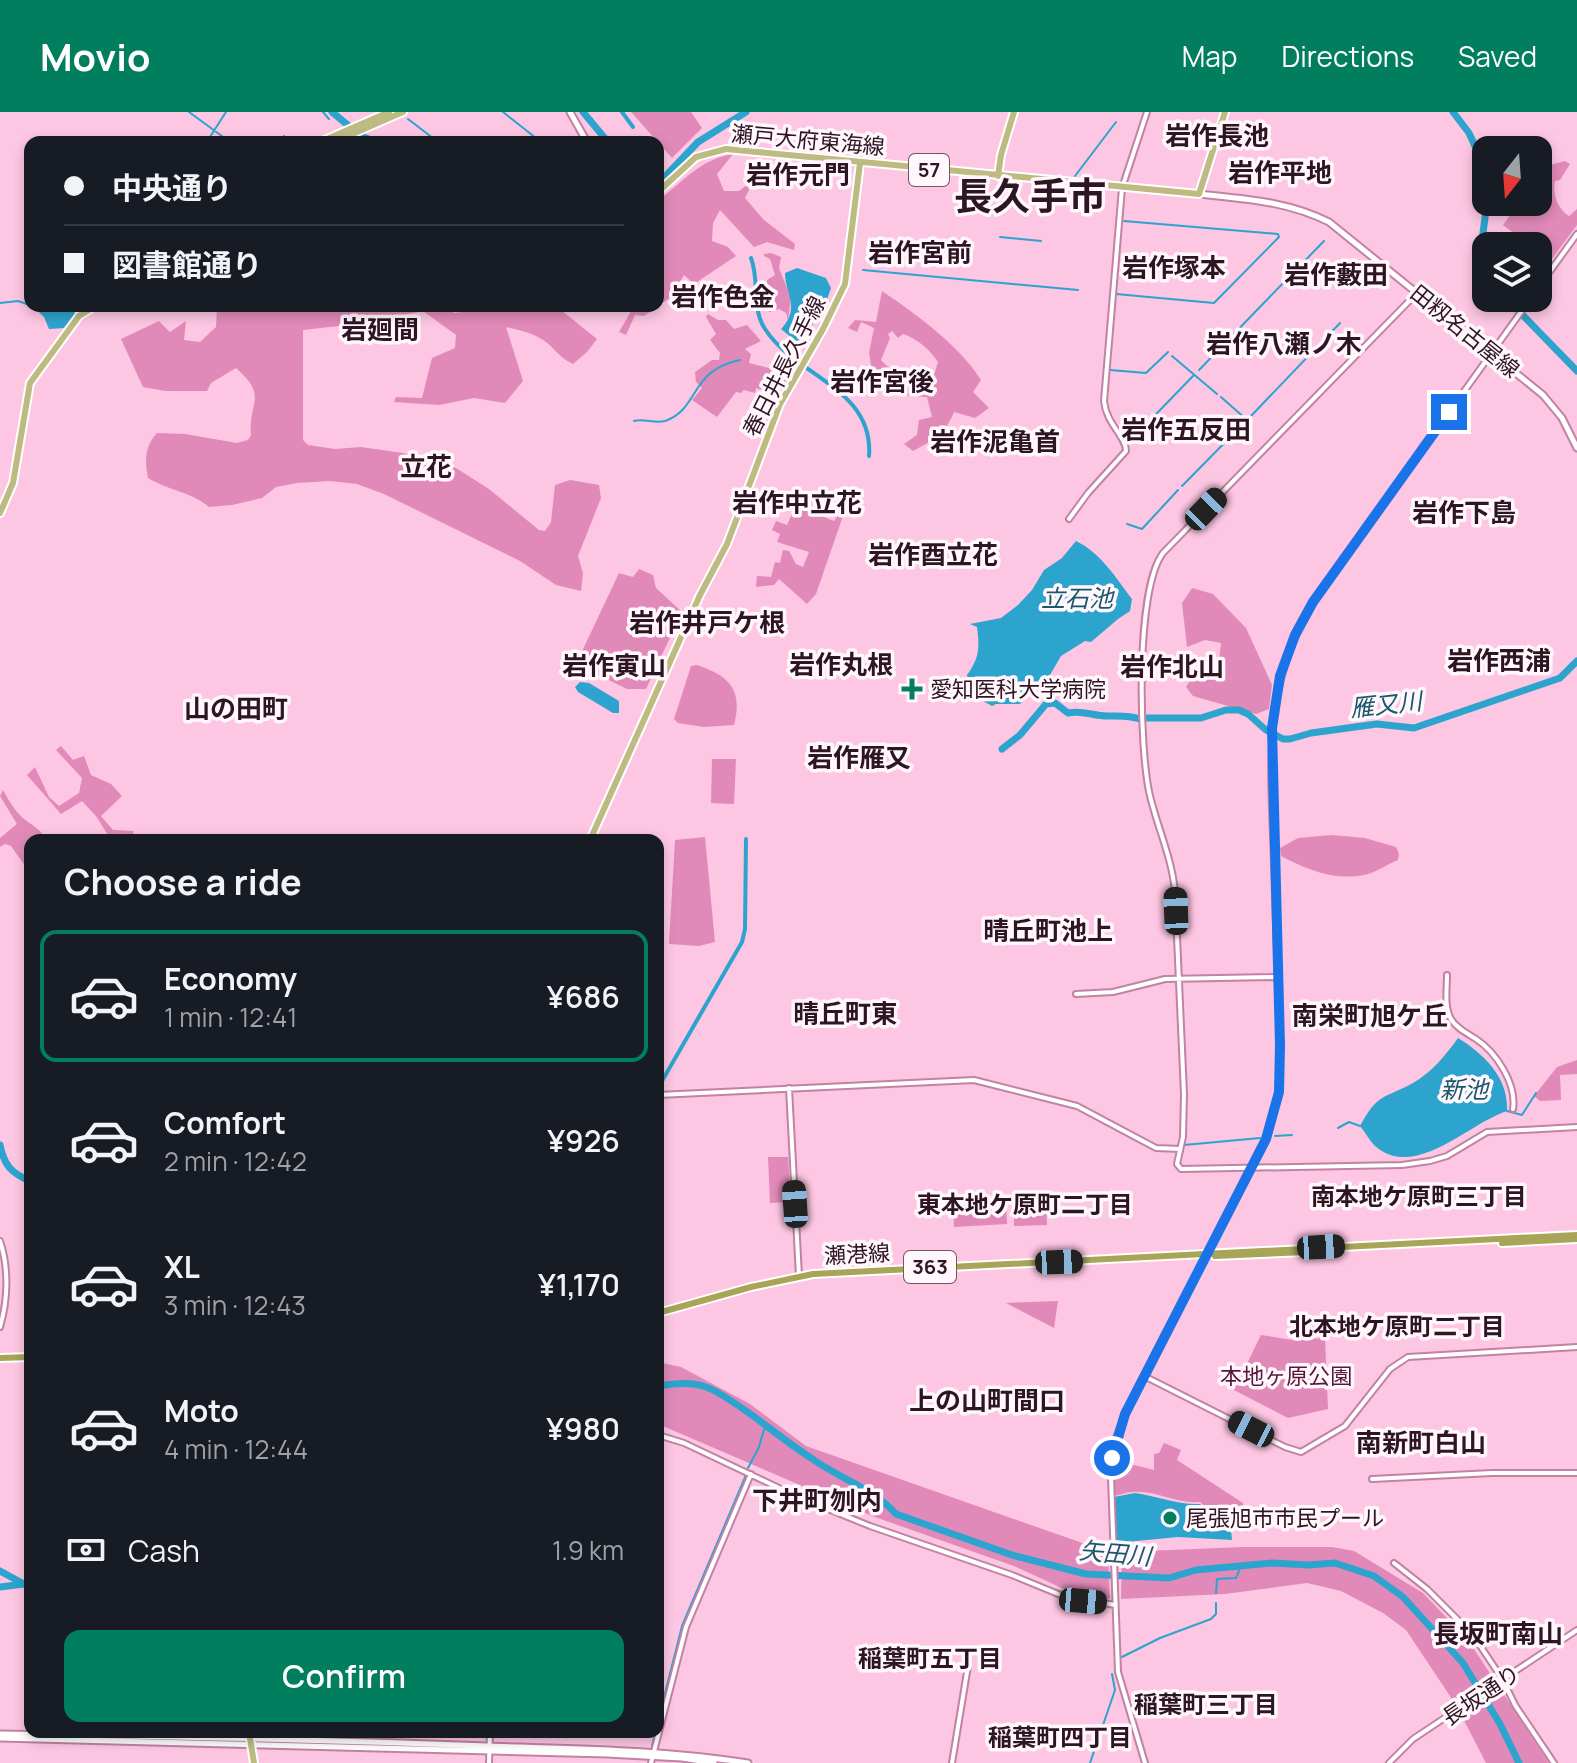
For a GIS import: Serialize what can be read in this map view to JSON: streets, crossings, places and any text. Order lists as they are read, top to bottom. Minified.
{"streets":{"highway":["瀬港線","363"],"main road":["瀬戸大府東海線","57","田籾名古屋線","春日井長久手線"],"street":["長坂通り"]},"crossings":[["瀬戸大府東海線","春日井長久手線"]],"districts":["岩作長池","岩作平地","岩作元門","長久手市","岩作宮前","岩作塚本","岩作藪田","岩作色金","岩廻間","岩作八瀬ノ木","岩作宮後","岩作五反田","岩作泥亀首","立花","岩作中立花","岩作下島","岩作酉立花","岩作井戸ケ根","岩作西浦","岩作丸根","岩作寅山","岩作北山","山の田町","岩作雁又","晴丘町池上","晴丘町東","南栄町旭ケ丘","南本地ケ原町三丁目","東本地ケ原町二丁目","北本地ケ原町二丁目","上の山町間口","南新町白山","下井町刎内","長坂町南山","稲葉町五丁目","稲葉町三丁目","稲葉町四丁目"],"water":["立石池","雁又川","新池","矢田川"],"parks":["本地ヶ原公園"],"places":{"health":["愛知医科大学病院"],"other":["尾張旭市市民プール"]},"north":"bottom","page":{"header":"Movio","nav":["Map","Directions","Saved"],"banner":["中央通り","図書館通り"],"heading":"Choose a ride","list":[{"name":"Economy","note":"1 min · 12:41","value":"¥686"},{"name":"Comfort","note":"2 min · 12:42","value":"¥926"},{"name":"XL","note":"3 min · 12:43","value":"¥1,170"},{"name":"Moto","note":"4 min · 12:44","value":"¥980"}],"pay":["Cash","1.9 km"],"buttons":"Confirm"}}
